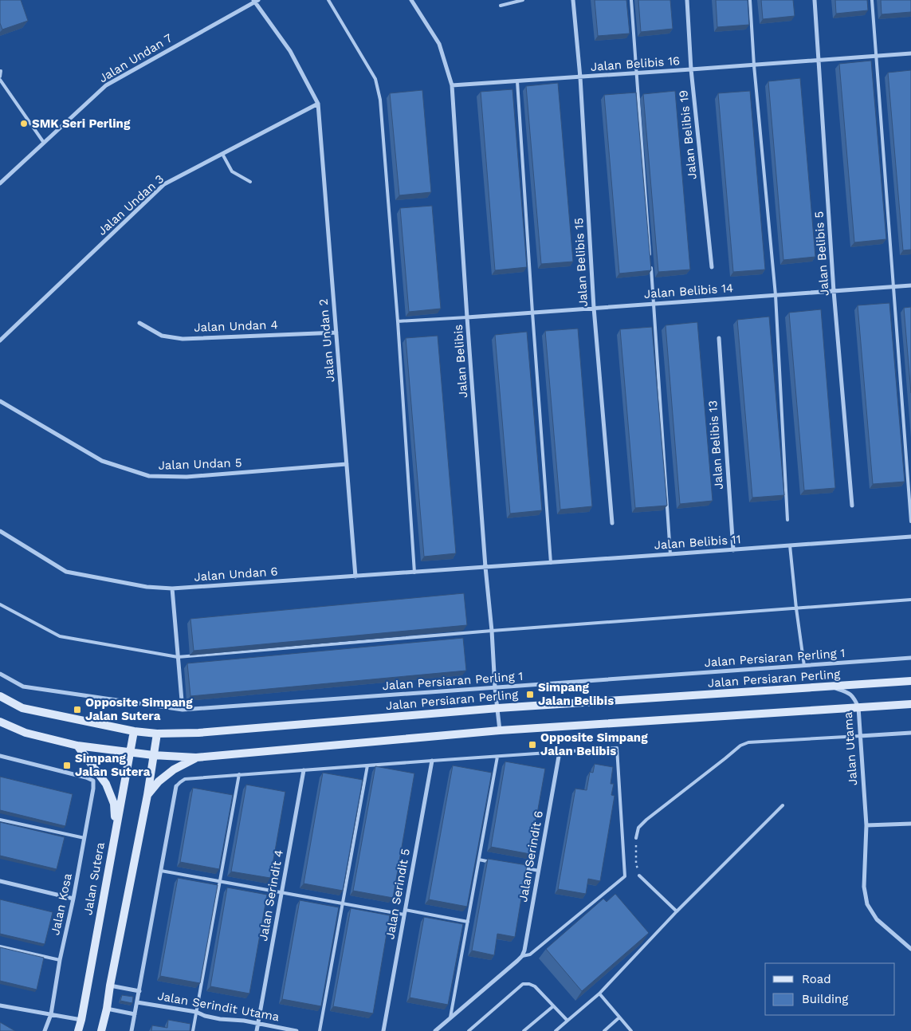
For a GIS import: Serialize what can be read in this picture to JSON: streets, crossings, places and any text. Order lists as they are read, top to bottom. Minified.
{"streets":{"main road":["Jalan Persiaran Perling","Jalan Sutera"],"street":["Jalan Undan 7","Jalan Belibis 16","Jalan Belibis 19","Jalan Undan 3","Jalan Belibis 5","Jalan Belibis 15","Jalan Belibis 14","Jalan Undan 4","Jalan Undan 2","Jalan Belibis","Jalan Belibis 13","Jalan Undan 5","Jalan Belibis 11","Jalan Undan 6","Jalan Persiaran Perling 1","Jalan Utama","Jalan Serindit 6","Jalan Serindit 5","Jalan Serindit 4","Jalan Kosa","Jalan Serindit Utama"]},"crossings":[["Jalan Belibis 16","Jalan Belibis 19"],["Jalan Belibis 16","Jalan Belibis 5"],["Jalan Belibis 16","Jalan Belibis 15"],["Jalan Belibis 16","Jalan Belibis"],["Jalan Undan 3","Jalan Undan 2"],["Jalan Belibis 5","Jalan Belibis 14"],["Jalan Belibis 15","Jalan Belibis 14"],["Jalan Belibis 14","Jalan Belibis"],["Jalan Undan 4","Jalan Undan 2"],["Jalan Undan 2","Jalan Undan 5"],["Jalan Undan 2","Jalan Undan 6"],["Jalan Belibis","Jalan Belibis 11"],["Jalan Belibis","Jalan Undan 6"],["Jalan Belibis","Jalan Persiaran Perling 1"],["Jalan Belibis","Jalan Persiaran Perling"],["Jalan Belibis 13","Jalan Belibis 11"],["Jalan Belibis 11","Jalan Undan 6"],["Jalan Persiaran Perling","Jalan Utama"],["Jalan Persiaran Perling","Jalan Sutera"],["Jalan Serindit 4","Jalan Serindit Utama"]],"places":{"other":["SMK Seri Perling"],"transit":["Simpang Jalan Belibis","Opposite Simpang Jalan Sutera","Opposite Simpang Jalan Belibis","Simpang Jalan Sutera"]},"legend":["Road","Building"]}
